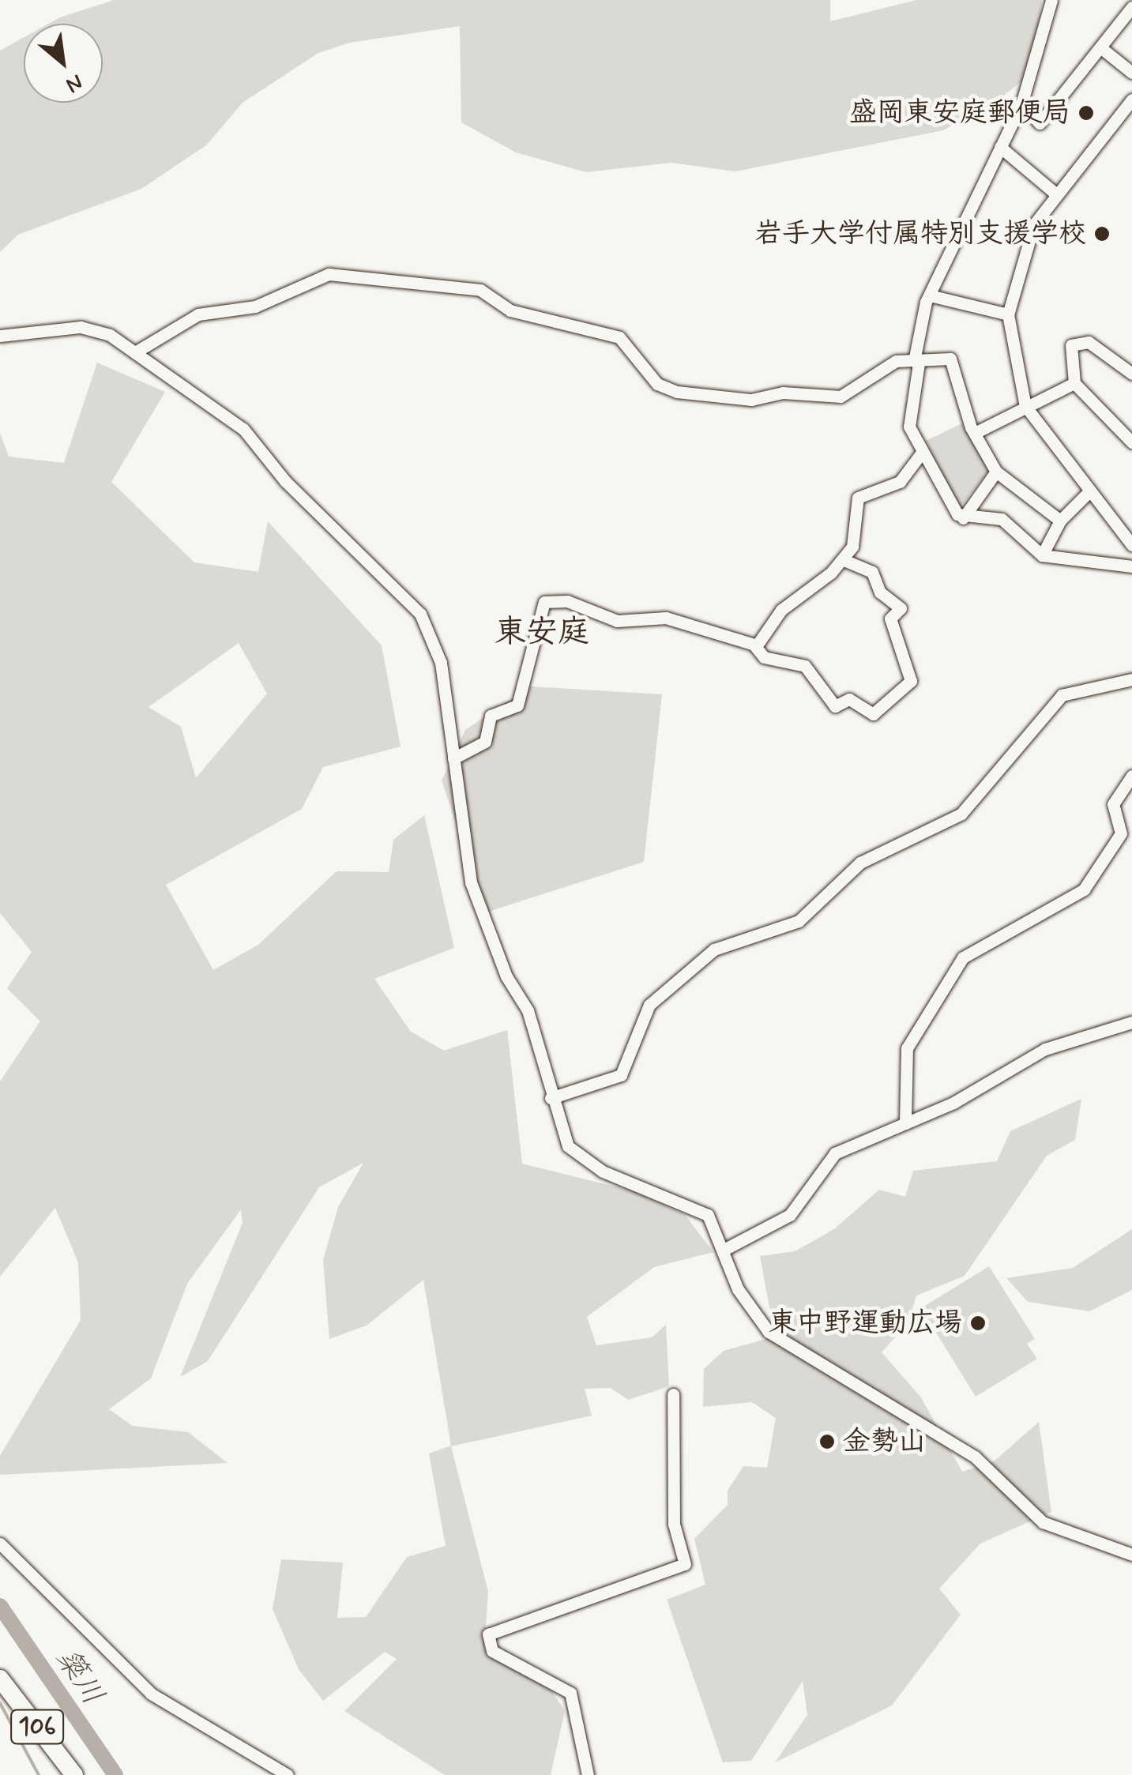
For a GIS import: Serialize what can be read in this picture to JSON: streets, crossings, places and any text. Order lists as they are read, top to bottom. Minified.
{"streets":{"highway":["106"]},"districts":["東安庭"],"water":["簗川"],"places":["盛岡東安庭郵便局","岩手大学付属特別支援学校","東中野運動広場","金勢山"],"north":"bottom right"}
